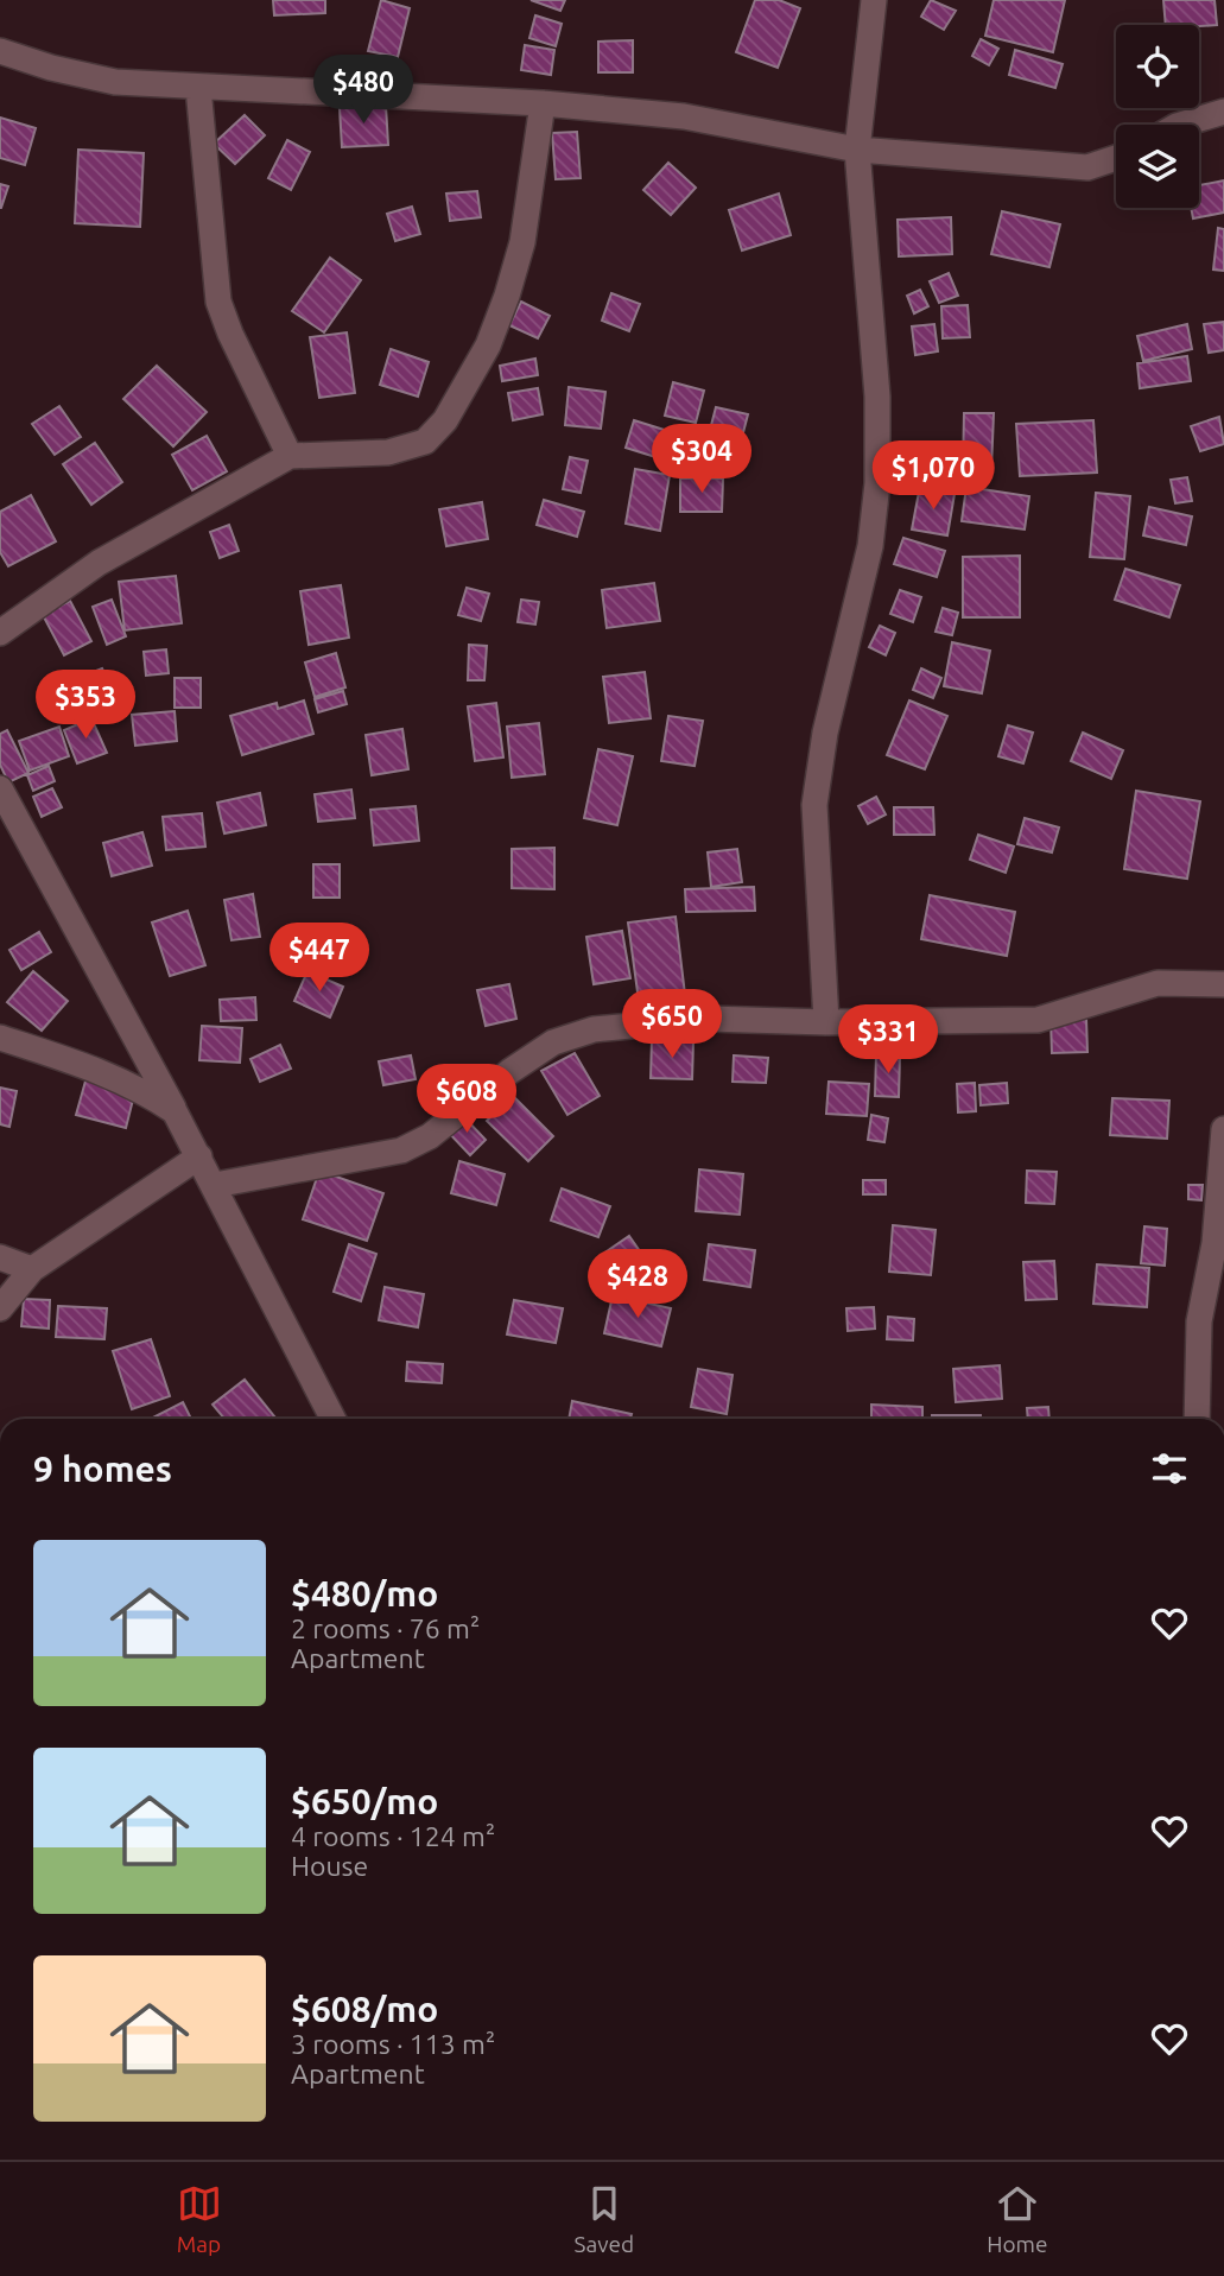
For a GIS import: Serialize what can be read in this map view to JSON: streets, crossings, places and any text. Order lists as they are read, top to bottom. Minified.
{"page":{"price":["$480","$304","$1,070","$353","$447","$650","$331","$608","$428"],"heading":"9 homes","list":[{"name":"$480/mo","note":"2 rooms · 76 m² · Apartment"},{"name":"$650/mo","note":"4 rooms · 124 m² · House"},{"name":"$608/mo","note":"3 rooms · 113 m² · Apartment"}],"tabs":["Map","Saved","Home"]}}
